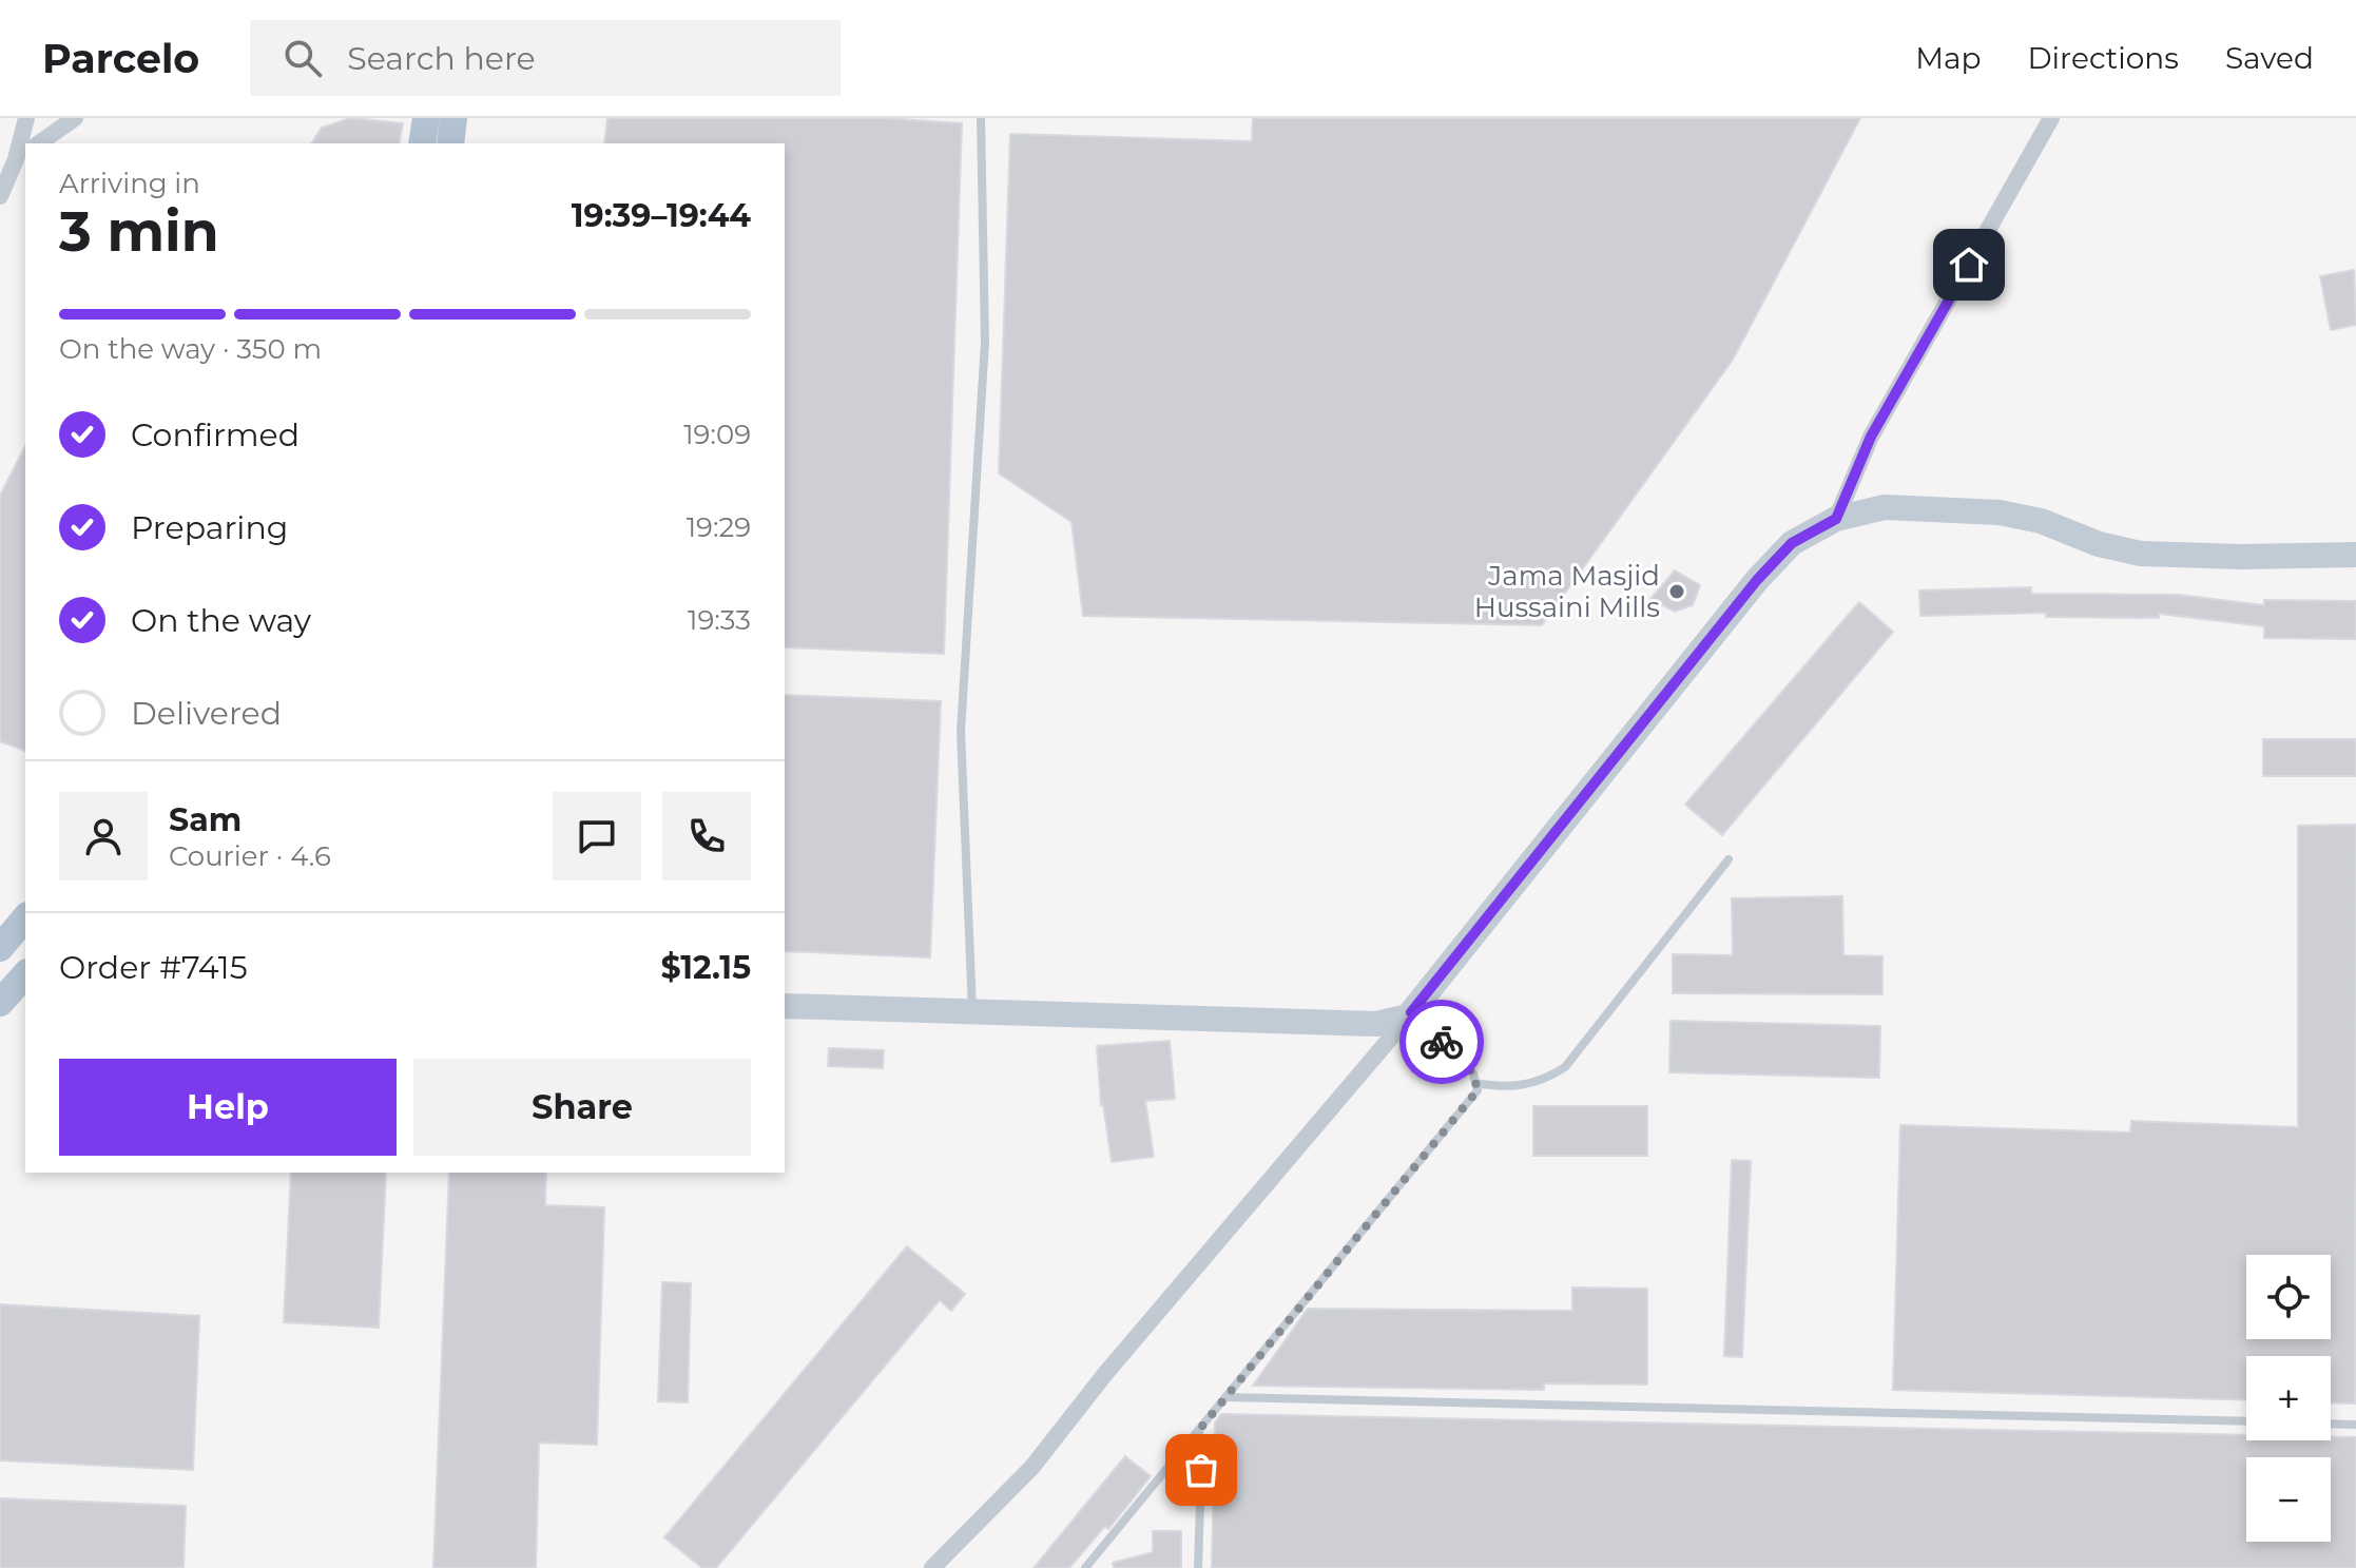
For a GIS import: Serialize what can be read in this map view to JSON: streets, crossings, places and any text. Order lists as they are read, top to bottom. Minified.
{"places":["Jama Masjid Hussaini Mills"],"page":{"header":"Parcelo","search":"Search here","nav":["Map","Directions","Saved"],"heading":["3 min","Arriving in","19:39–19:44"],"panel":["Sam","Courier · 4.6","Order #7415","$12.15"],"bar":"On the way · 350 m","list":[["Confirmed","19:09"],["Preparing","19:29"],["On the way","19:33"],"Delivered"],"buttons":["Help","Share"],"map_buttons":["+","−"]}}
